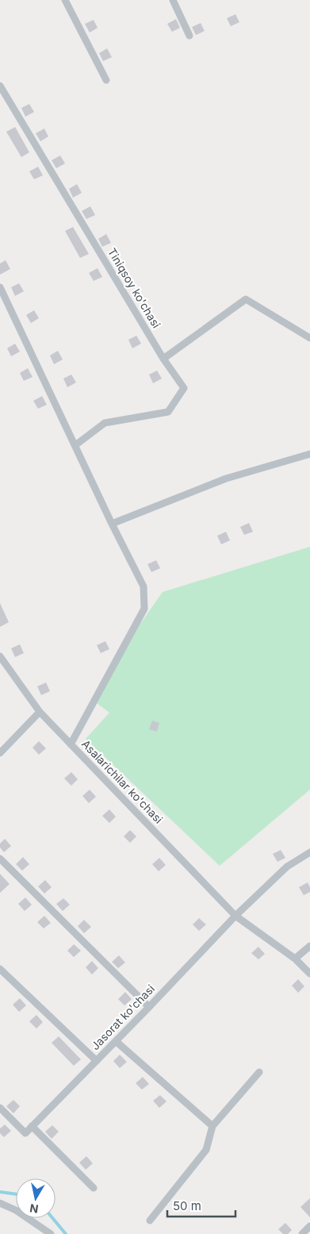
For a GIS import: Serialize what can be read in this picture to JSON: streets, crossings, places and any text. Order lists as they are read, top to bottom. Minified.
{"streets":{"street":["Tiniqsoy ko'chasi","Asalarichilar ko'chasi","Jasorat ko'chasi"]},"crossings":[["Asalarichilar ko'chasi","Jasorat ko'chasi"]],"scale_bar":"50 m","north":"bottom"}
